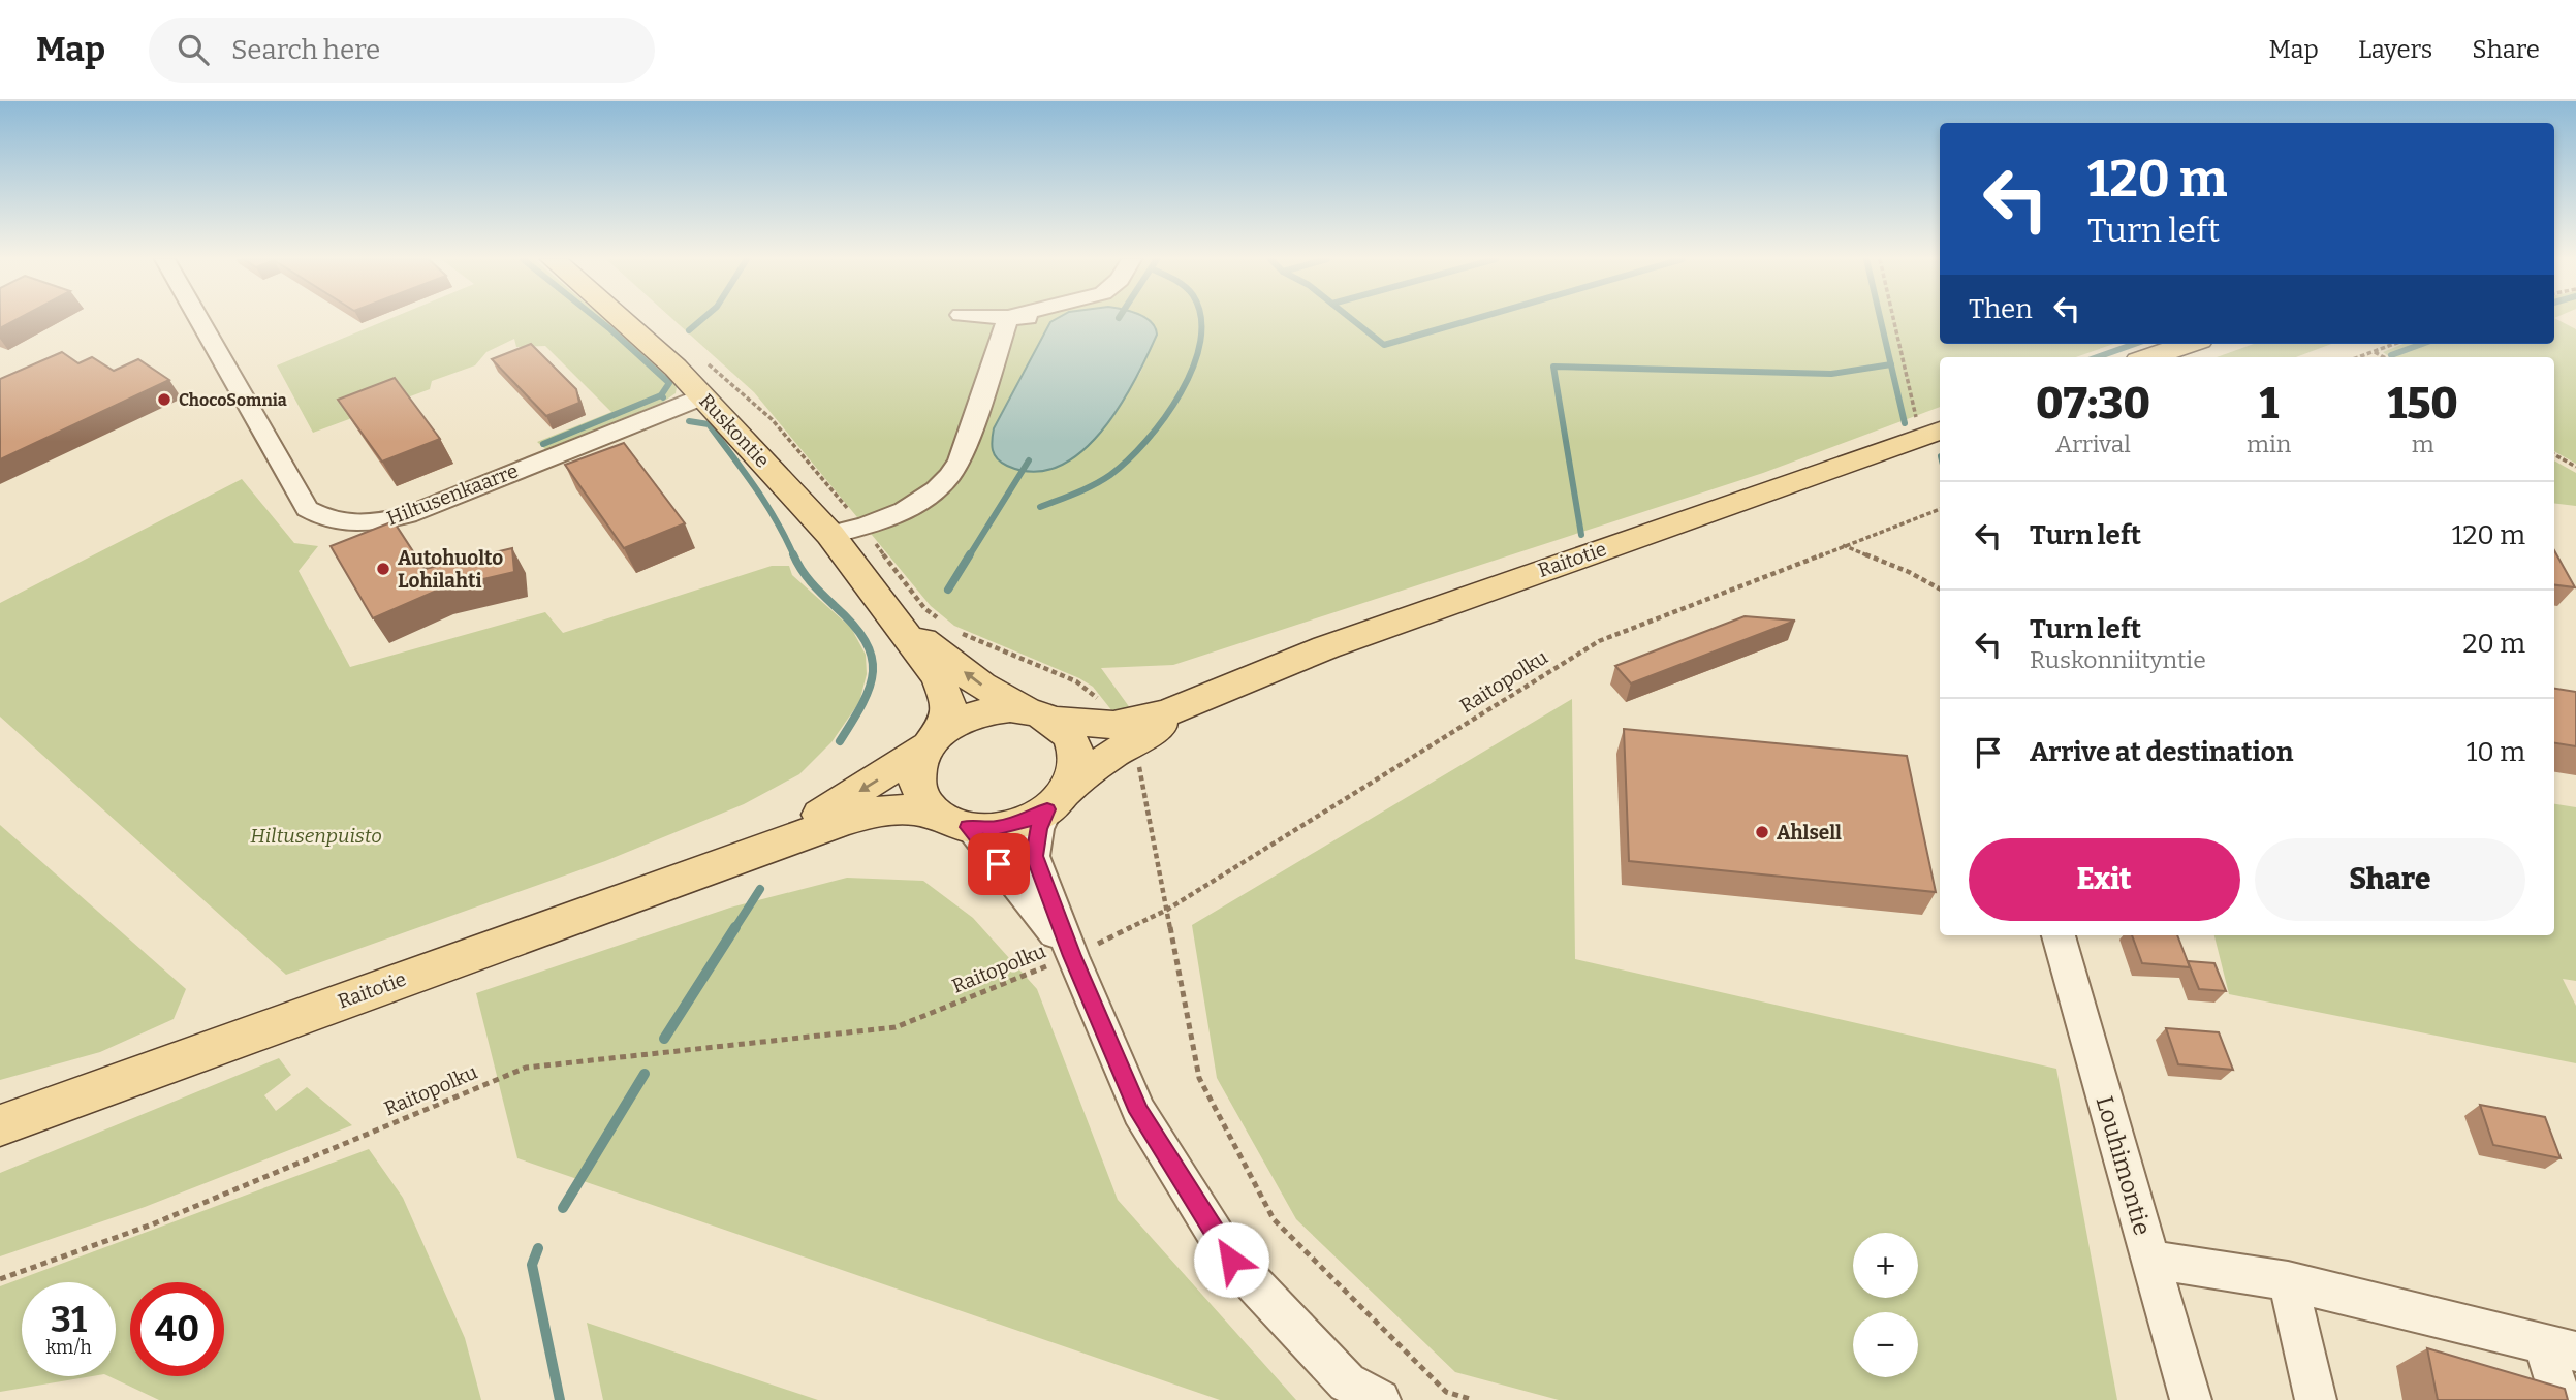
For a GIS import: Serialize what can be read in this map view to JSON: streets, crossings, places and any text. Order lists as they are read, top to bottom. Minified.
{"streets":{"main road":["Ruskontie","Raitotie"],"street":["Hiltusenkaarre","Louhimontie"],"path":["Raitopolku"]},"crossings":[["Ruskontie","Hiltusenkaarre"],["Ruskontie","Raitotie"]],"parks":["Hiltusenpuisto"],"places":["ChocoSomnia","Autohuolto Lohilahti","Ahlsell"],"page":{"header":"Map","search":"Search here","nav":["Map","Layers","Share"],"turn":["120 m","Turn left"],"then":"Then","eta":["07:30","Arrival","1","min","150","m"],"list":[{"name":"Turn left","value":"120 m"},{"name":"Turn left","note":"Ruskonniityntie","value":"20 m"},{"name":"Arrive at destination","value":"10 m"}],"buttons":["Exit","Share"],"map_buttons":["+","−"],"speed":"31 km/h","limit":"40"}}
